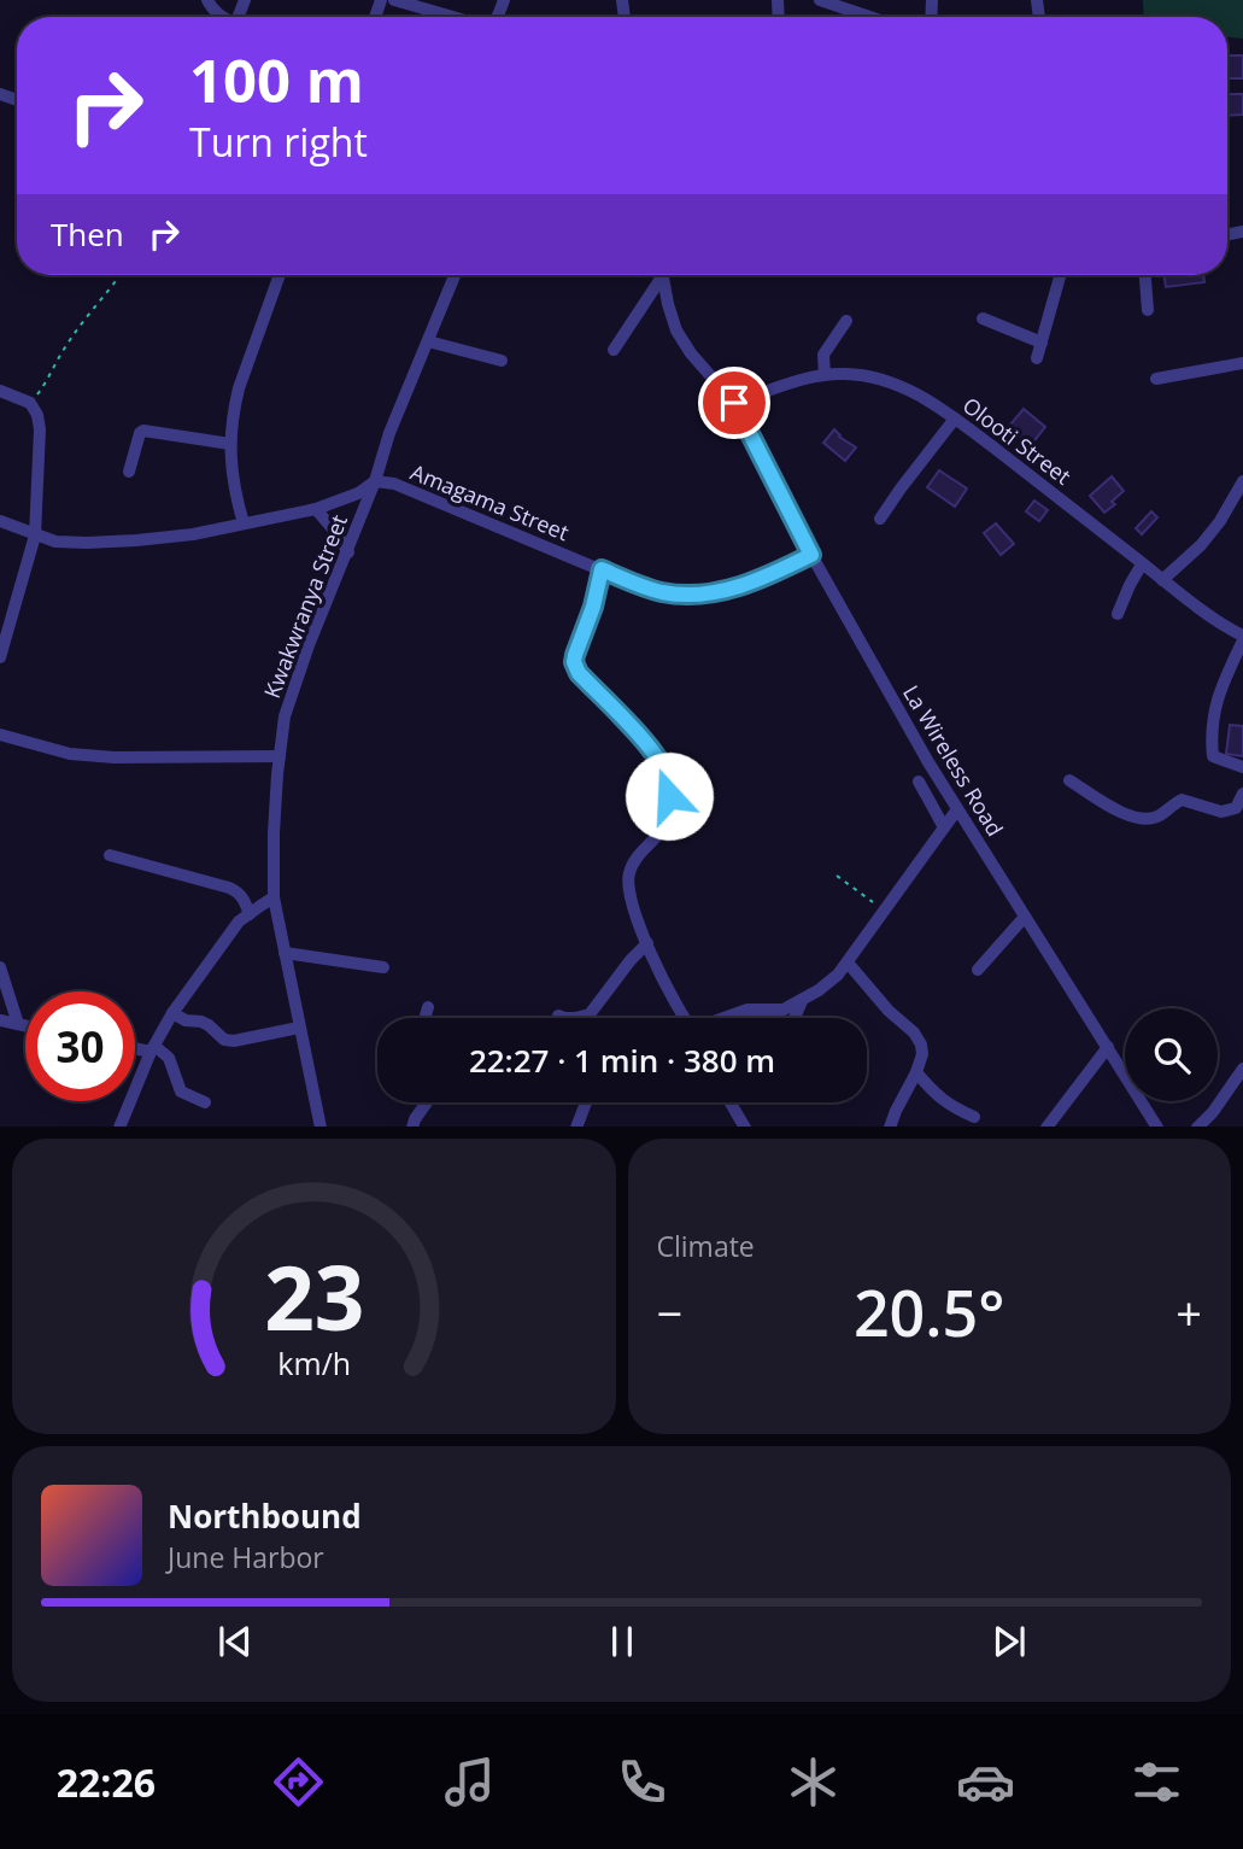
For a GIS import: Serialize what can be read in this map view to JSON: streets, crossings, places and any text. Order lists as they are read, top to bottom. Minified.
{"streets":{"street":["Olooti Street","Amagama Street","Kwakwranya Street","La Wireless Road"]},"crossings":[["Olooti Street","La Wireless Road"],["Amagama Street","Kwakwranya Street"],["Amagama Street","La Wireless Road"]],"page":{"turn":["100 m","Turn right"],"then":"Then","limit":"30","trip":"22:27 · 1 min · 380 m","tile":"Climate","heat":["−","20.5°","+"],"song":["Northbound","June Harbor"],"tabs":"22:26","gauge":["23","km/h"]}}
